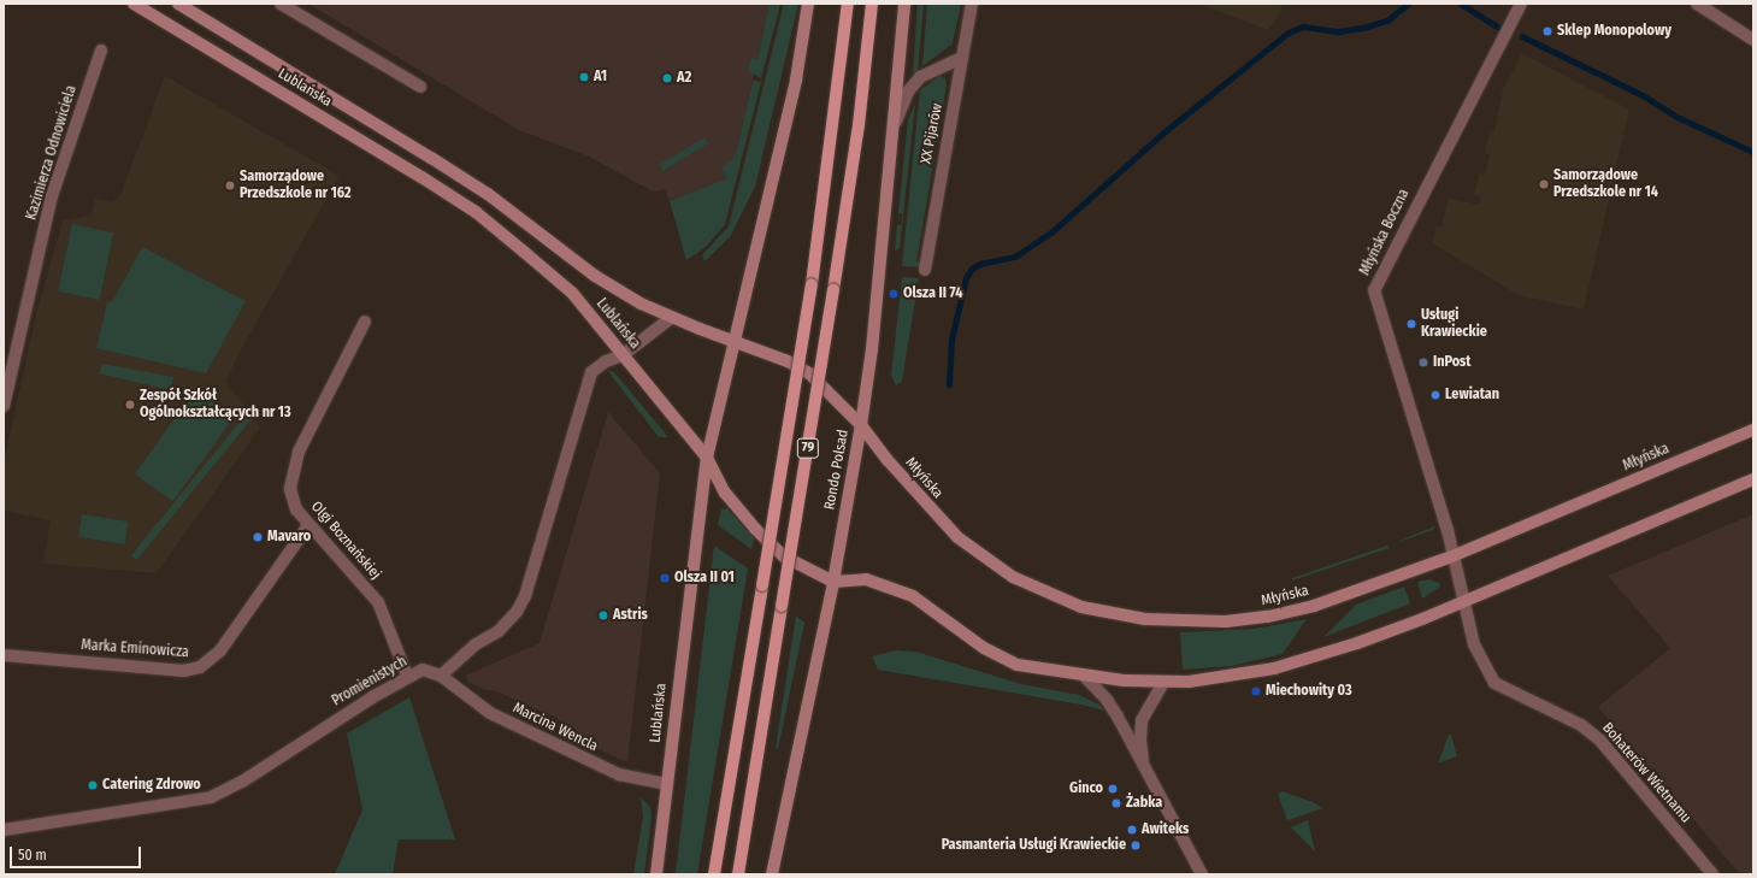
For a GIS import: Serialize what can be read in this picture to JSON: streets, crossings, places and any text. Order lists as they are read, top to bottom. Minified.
{"streets":{"main road":["Lublańska","79","Młyńska","Rondo Polsad"],"street":["XX Pijarów","Kazimierza Odnowiciela","Młyńska Boczna","Olgi Boznańskiej","Marka Eminowicza","Promienistych","Marcina Wencla","Bohaterów Wietnamu"]},"crossings":[["Lublańska","Rondo Polsad"],["Lublańska","Marcina Wencla"],["Młyńska Boczna","Młyńska"],["Młyńska Boczna","Bohaterów Wietnamu"],["Młyńska","Rondo Polsad"],["Olgi Boznańskiej","Marka Eminowicza"],["Olgi Boznańskiej","Promienistych"],["Promienistych","Marcina Wencla"]],"places":["Sklep Monopolowy","A1","A2","Samorządowe Przedszkole nr 14","Samorządowe Przedszkole nr 162","Olsza II 74","Usługi Krawieckie","InPost","Lewiatan","Zespół Szkół Ogólnokształcących nr 13","Mavaro","Olsza II 01","Astris","Miechowity 03","Catering Zdrowo","Ginco","Żabka","Awiteks","Pasmanteria Usługi Krawieckie"],"scale_bar":"50 m"}
